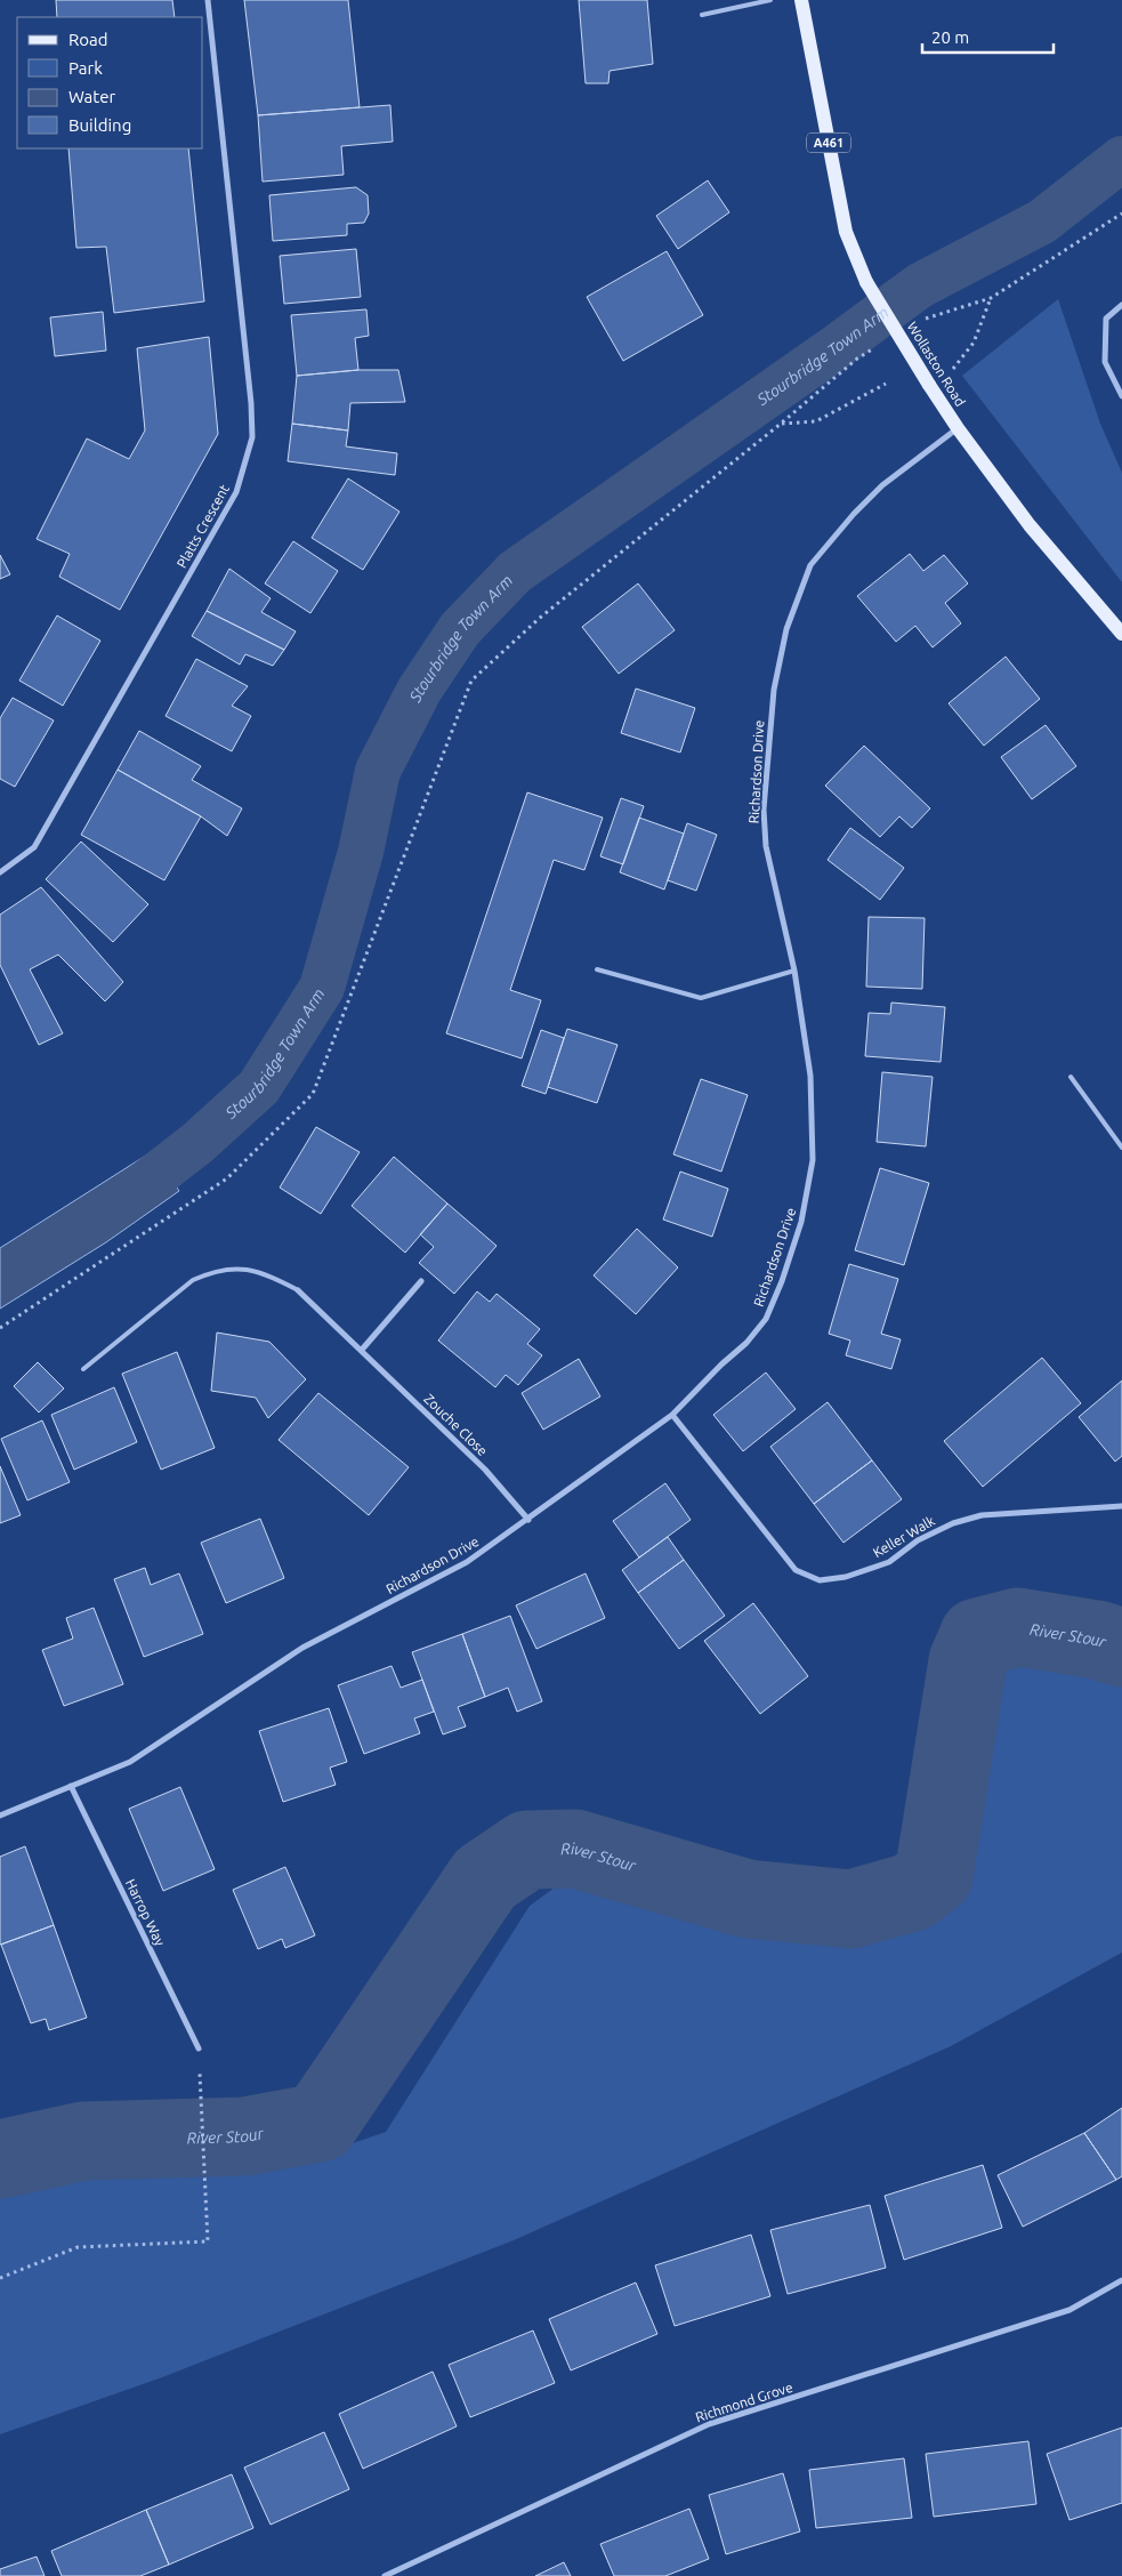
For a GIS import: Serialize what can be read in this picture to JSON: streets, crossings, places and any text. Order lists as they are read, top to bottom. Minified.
{"streets":{"main road":["A461","Wollaston Road"],"street":["Platts Crescent","Richardson Drive","Zouche Close","Keller Walk","Harrop Way","Richmond Grove"]},"crossings":[["Wollaston Road","Richardson Drive"],["Richardson Drive","Zouche Close"],["Richardson Drive","Keller Walk"],["Richardson Drive","Harrop Way"]],"water":["Stourbridge Town Arm","River Stour"],"legend":["Road","Park","Water","Building"],"scale_bar":"20 m"}
